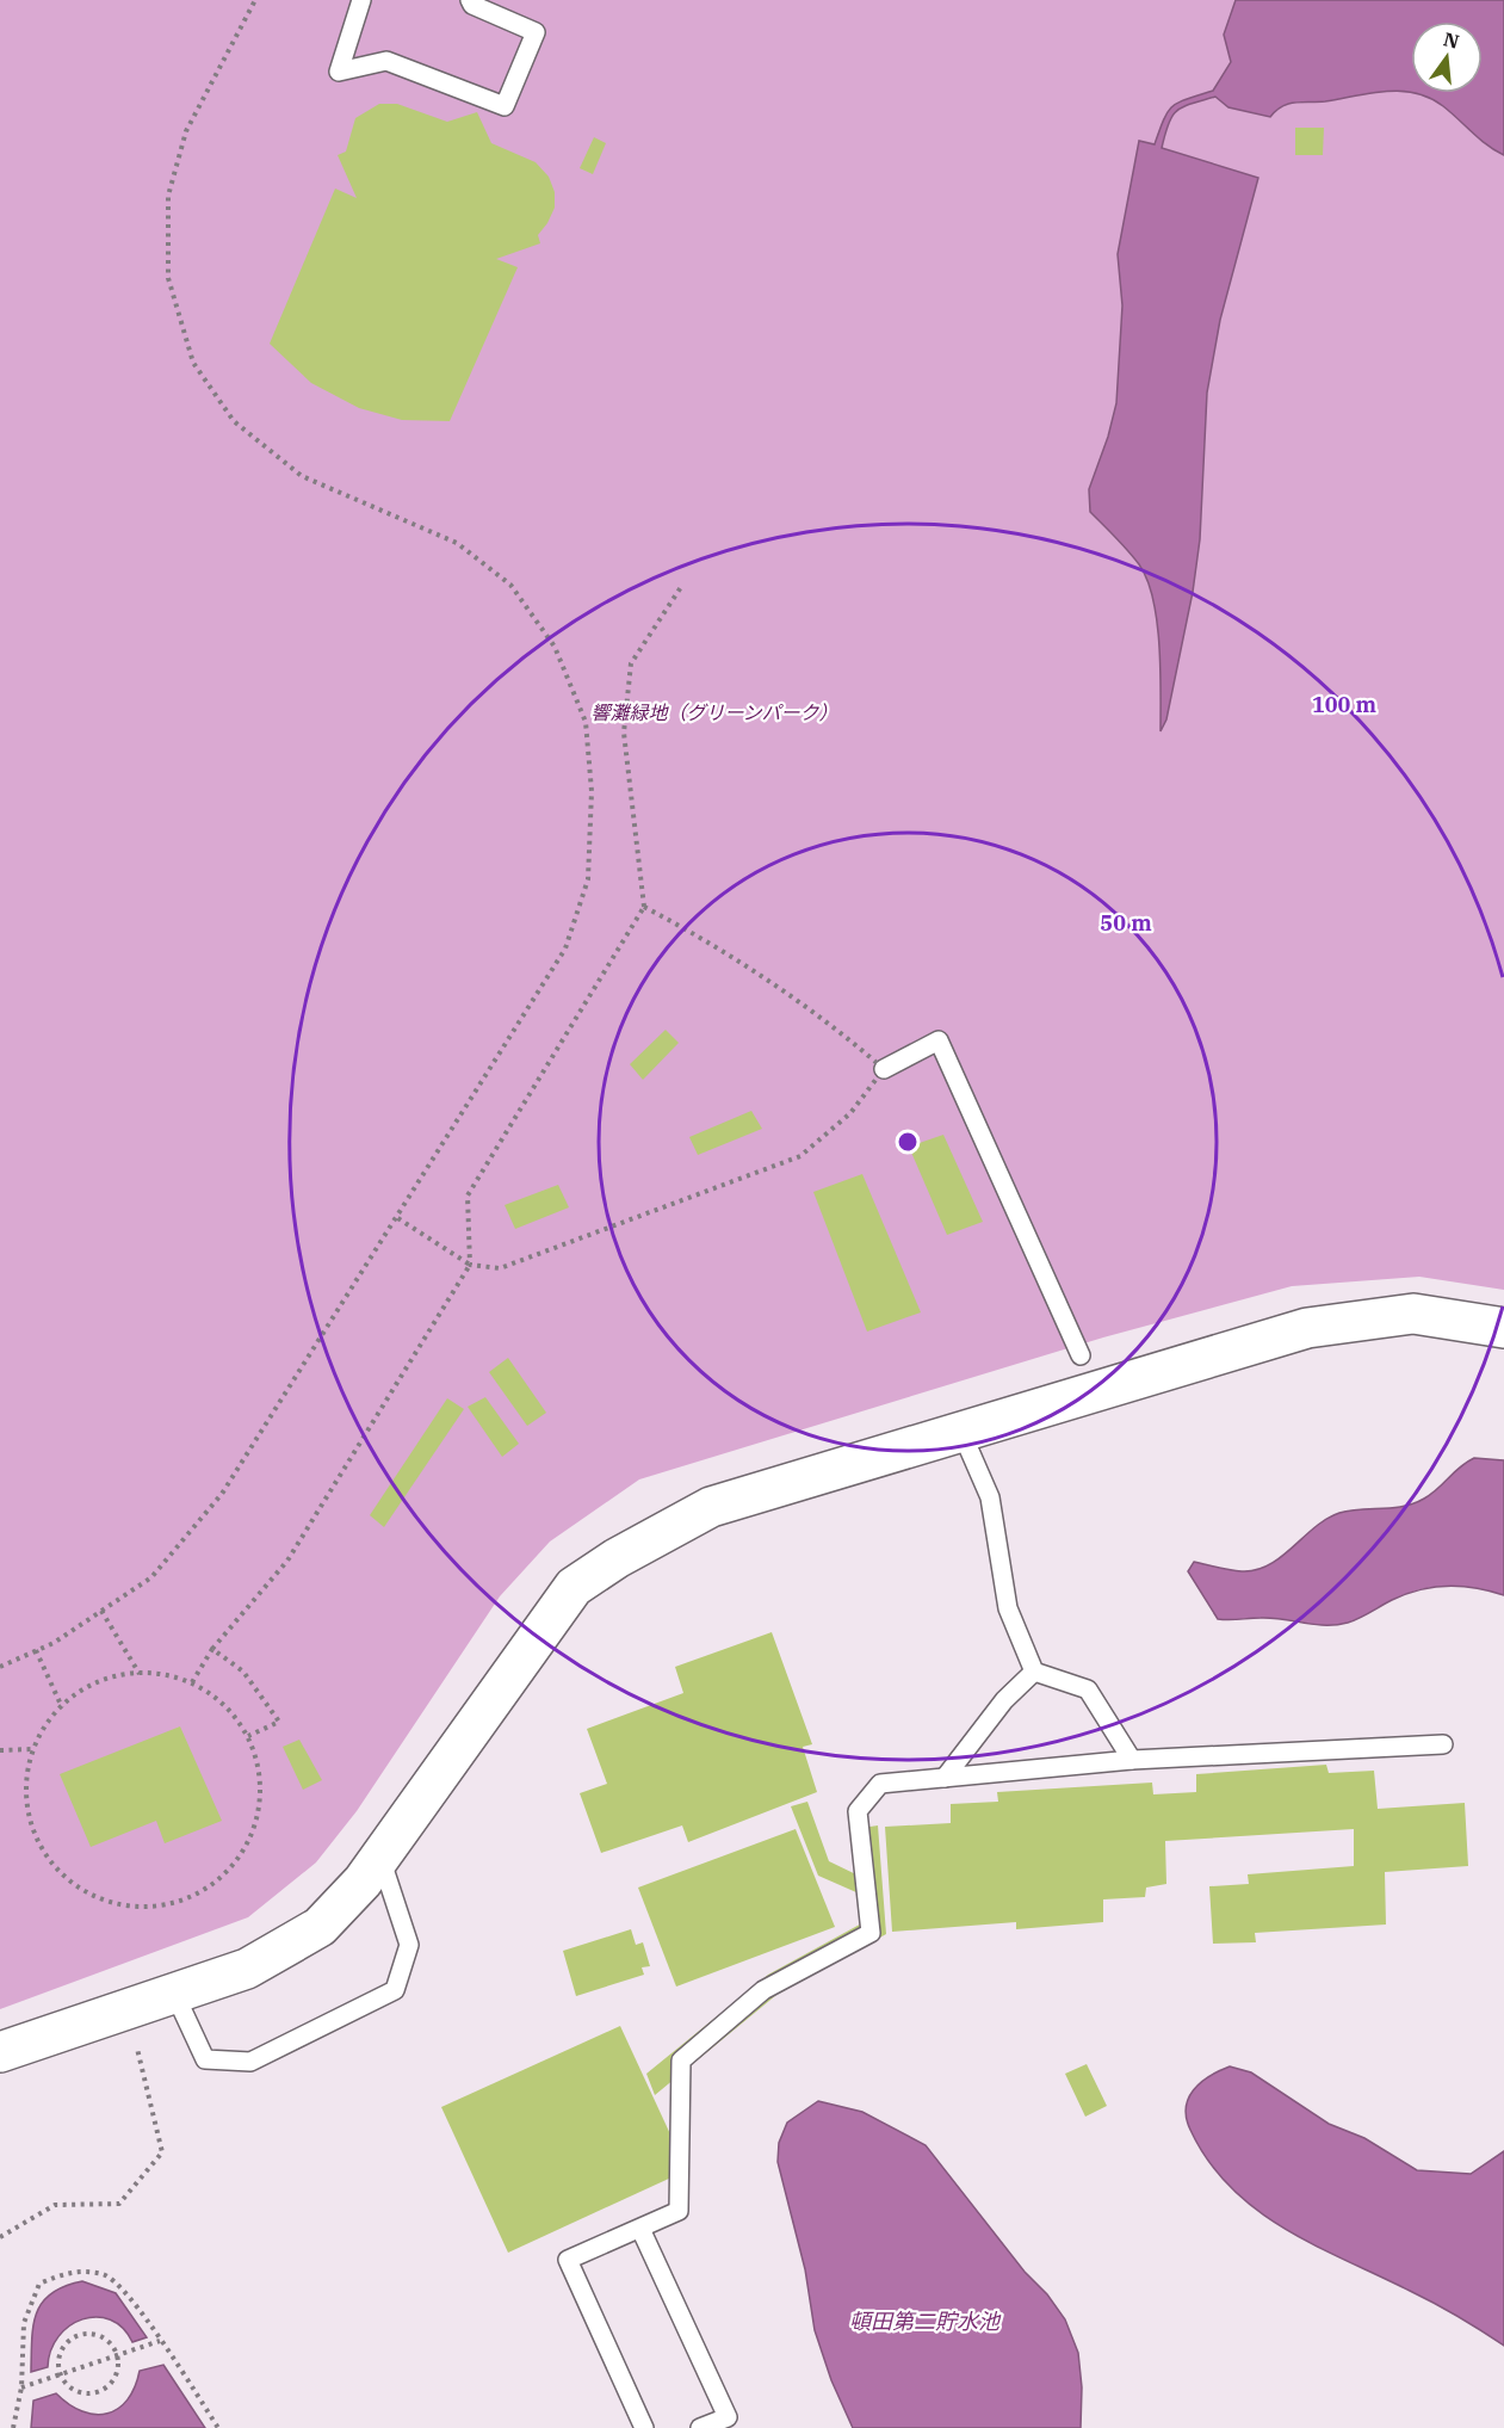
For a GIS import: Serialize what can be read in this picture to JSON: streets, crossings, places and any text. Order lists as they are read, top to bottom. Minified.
{"water":["頓田第二貯水池"],"parks":["響灘緑地（グリーンパーク）"],"north":"top","rings":["100 m","50 m"]}
